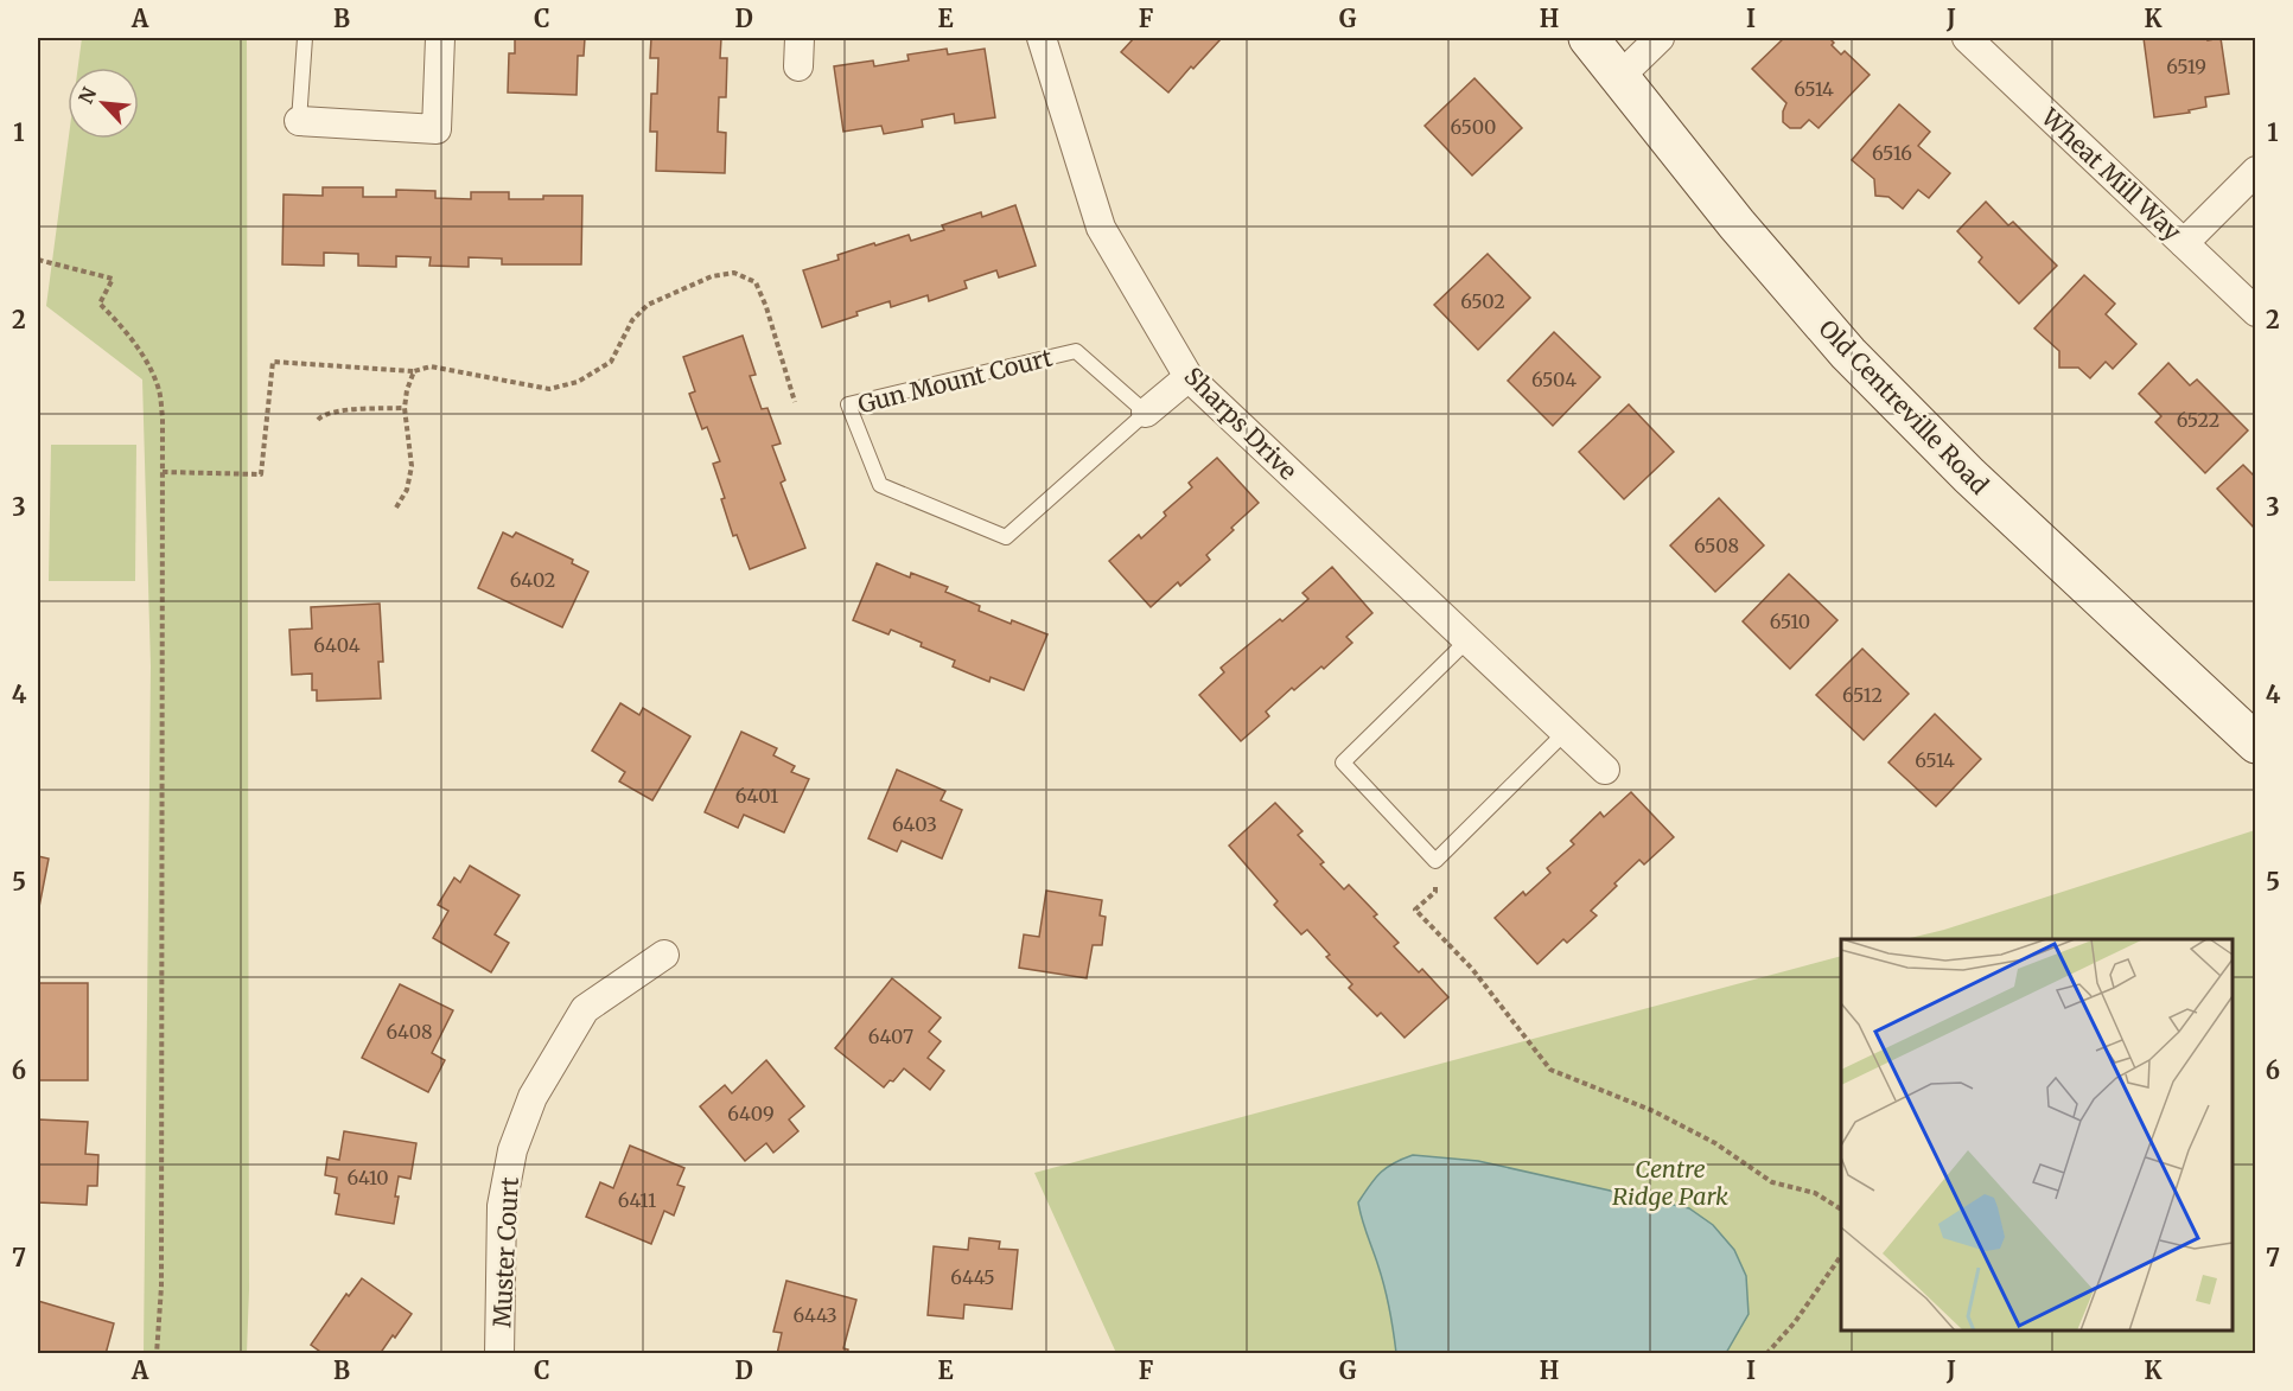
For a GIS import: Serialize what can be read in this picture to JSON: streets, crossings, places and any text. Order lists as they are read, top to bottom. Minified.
{"streets":{"street":["Wheat Mill Way","Gun Mount Court","Old Centreville Road","Sharps Drive","Muster Court"]},"crossings":[["Gun Mount Court","Sharps Drive"]],"parks":["Centre Ridge Park"],"house_numbers":["6519","6514","6500","6516","6502","6504","6522","6508","6402","6510","6404","6512","6514","6401","6403","6408","6407","6409","6410","6411","6445","6443"],"north":"top left","grid":{"columns":["A","B","C","D","E","F","G","H","I","J","K"],"rows":["1","2","3","4","5","6","7"]}}
